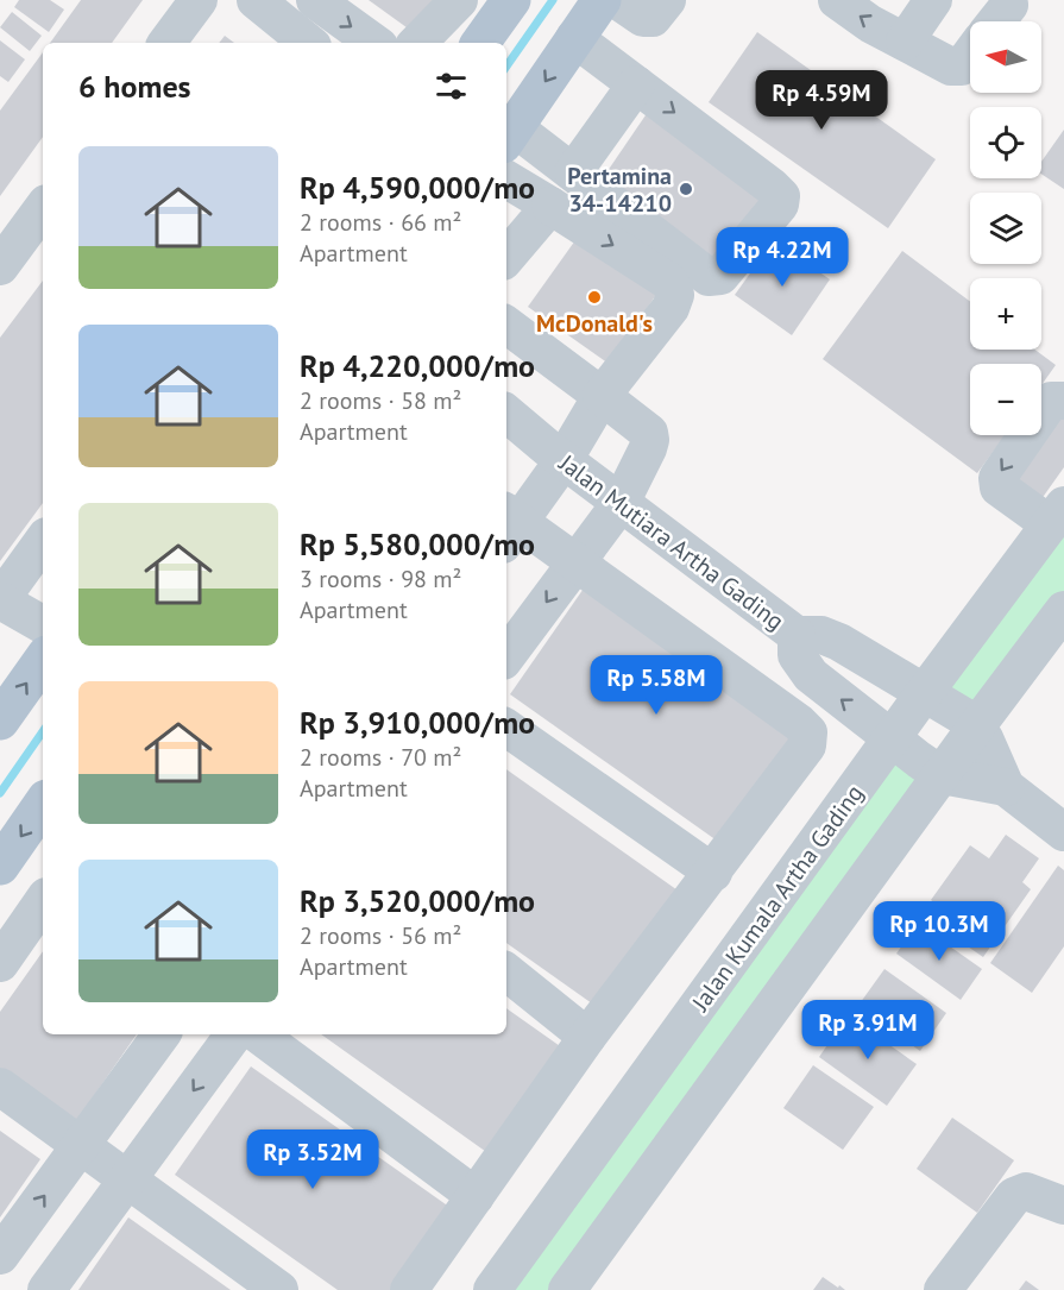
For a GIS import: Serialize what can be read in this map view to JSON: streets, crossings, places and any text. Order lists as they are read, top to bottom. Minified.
{"streets":{"street":["Jalan Mutiara Artha Gading","Jalan Kumala Artha Gading"]},"crossings":[["Jalan Mutiara Artha Gading","Jalan Kumala Artha Gading"]],"places":["Pertamina 34-14210","McDonald's"],"north":"left","page":{"map_buttons":["+","−"],"heading":"6 homes","price":["Rp 4.59M","Rp 4.22M","Rp 5.58M","Rp 10.3M","Rp 3.91M","Rp 3.52M"],"list":[{"name":"Rp 4,590,000/mo","note":"2 rooms · 66 m² · Apartment"},{"name":"Rp 4,220,000/mo","note":"2 rooms · 58 m² · Apartment"},{"name":"Rp 5,580,000/mo","note":"3 rooms · 98 m² · Apartment"},{"name":"Rp 3,910,000/mo","note":"2 rooms · 70 m² · Apartment"},{"name":"Rp 3,520,000/mo","note":"2 rooms · 56 m² · Apartment"}]}}
